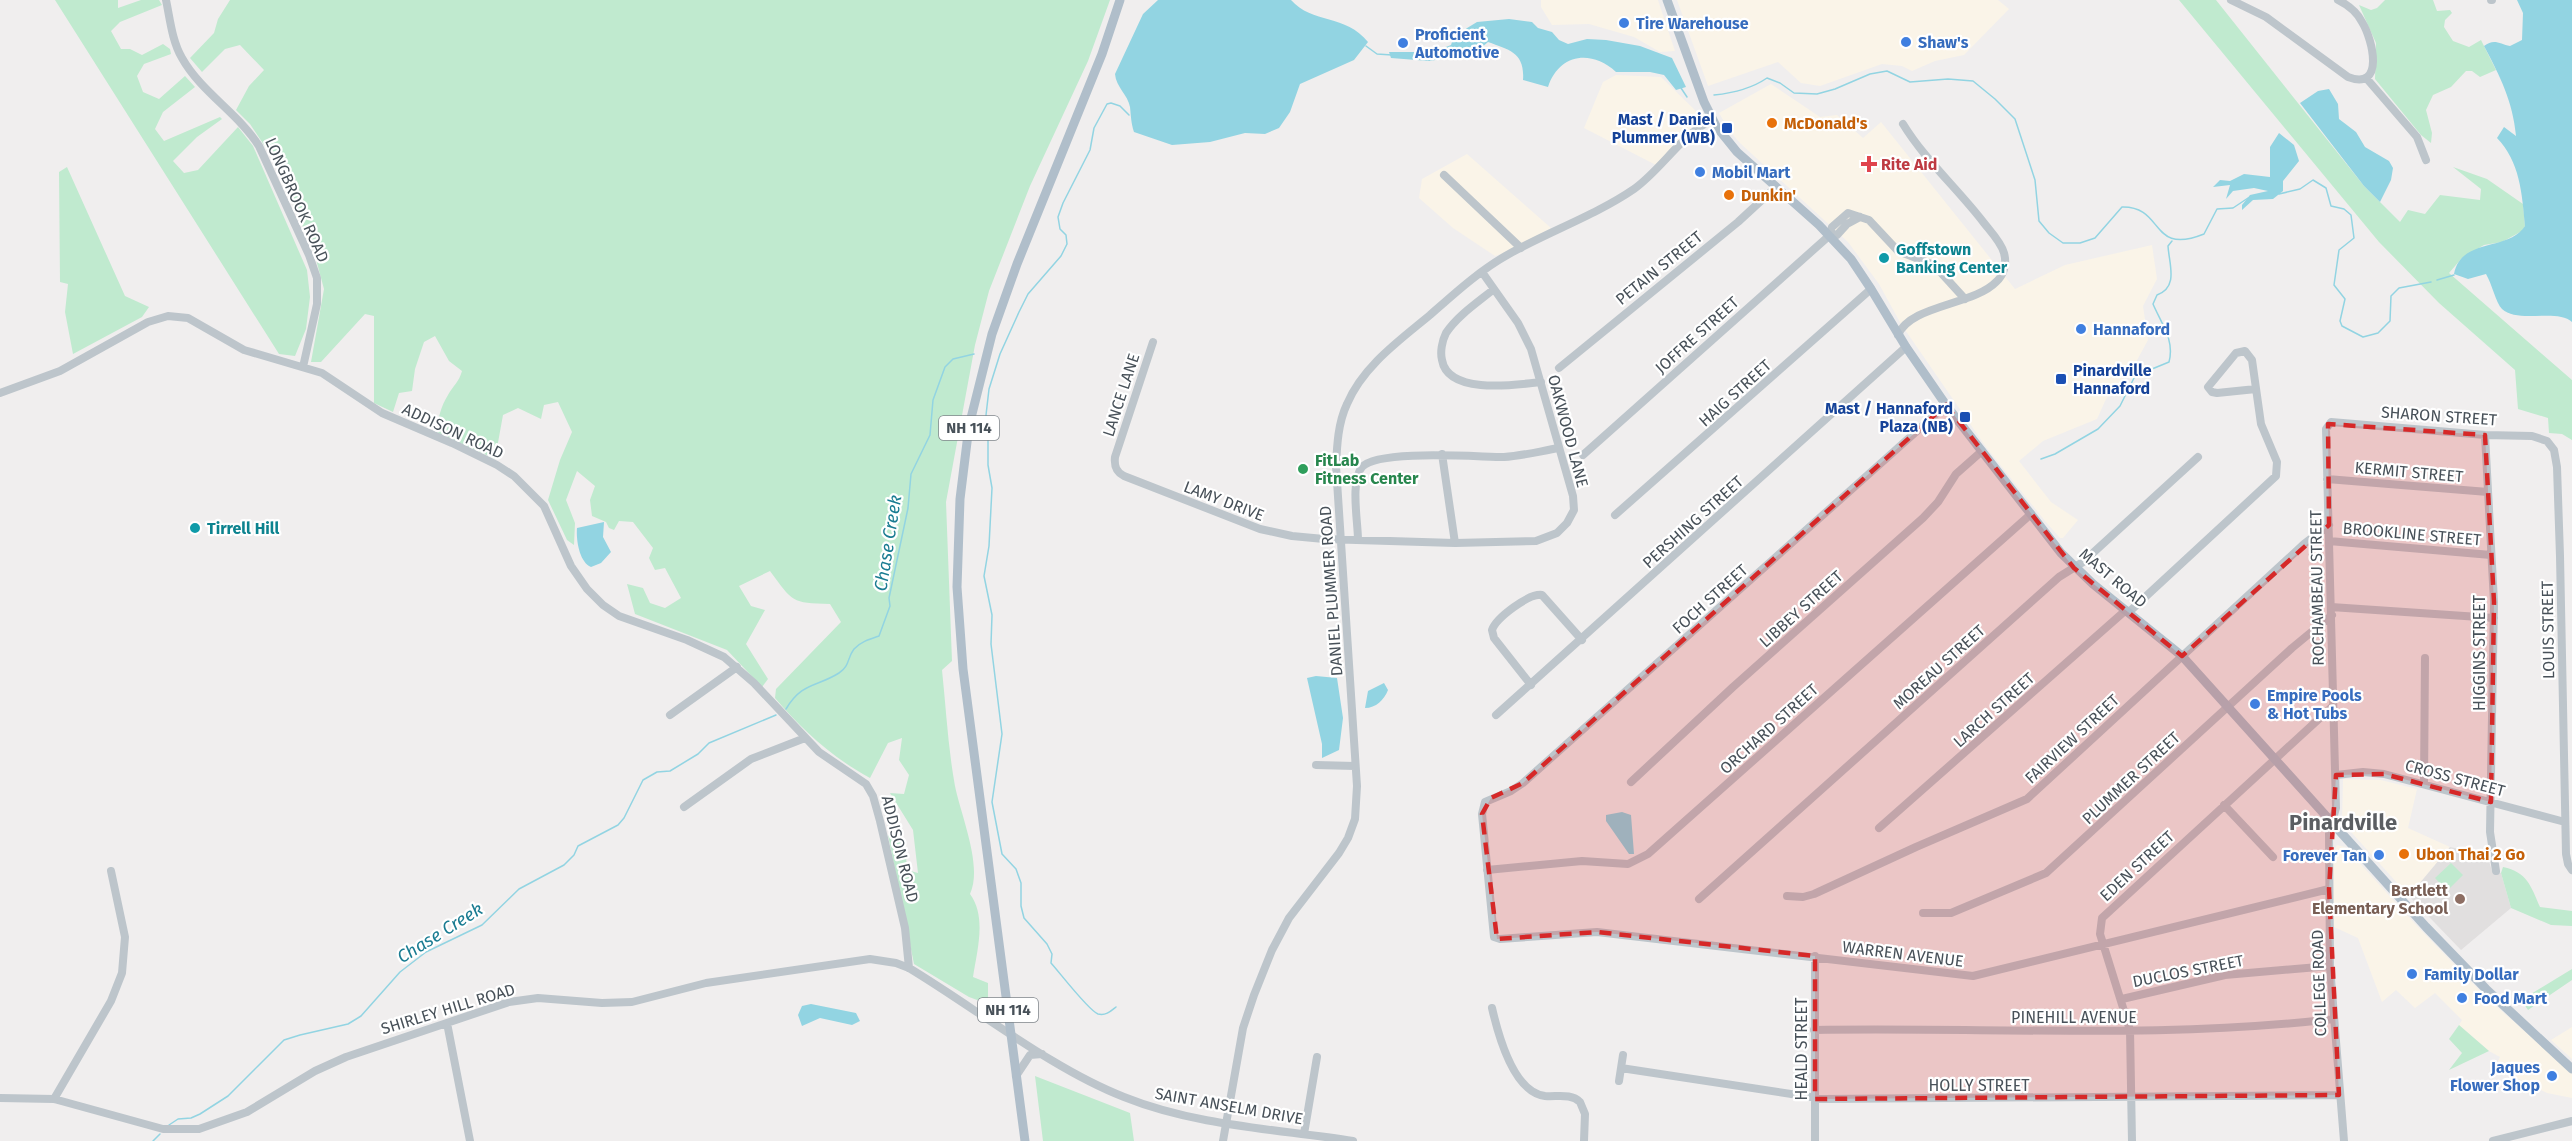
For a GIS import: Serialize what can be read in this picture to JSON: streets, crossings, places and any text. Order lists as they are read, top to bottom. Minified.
{"streets":{"main road":["NH 114","MAST ROAD"],"street":["LONGBROOK ROAD","PETAIN STREET","JOFFRE STREET","HAIG STREET","LANCE LANE","SHARON STREET","ADDISON ROAD","OAKWOOD LANE","KERMIT STREET","LAMY DRIVE","PERSHING STREET","BROOKLINE STREET","ROCHAMBEAU STREET","DANIEL PLUMMER ROAD","FOCH STREET","LIBBEY STREET","LOUIS STREET","HIGGINS STREET","MOREAU STREET","LARCH STREET","ORCHARD STREET","FAIRVIEW STREET","PLUMMER STREET","CROSS STREET","EDEN STREET","WARREN AVENUE","DUCLOS STREET","COLLEGE ROAD","SHIRLEY HILL ROAD","PINEHILL AVENUE","HEALD STREET","HOLLY STREET","SAINT ANSELM DRIVE"]},"crossings":[["LONGBROOK ROAD","ADDISON ROAD"],["PETAIN STREET","MAST ROAD"],["JOFFRE STREET","MAST ROAD"],["HAIG STREET","MAST ROAD"],["LANCE LANE","LAMY DRIVE"],["SHARON STREET","ROCHAMBEAU STREET"],["SHARON STREET","LOUIS STREET"],["SHARON STREET","HIGGINS STREET"],["NH 114","SHIRLEY HILL ROAD"],["NH 114","SAINT ANSELM DRIVE"],["ADDISON ROAD","SHIRLEY HILL ROAD"],["OAKWOOD LANE","LAMY DRIVE"],["OAKWOOD LANE","DANIEL PLUMMER ROAD"],["KERMIT STREET","ROCHAMBEAU STREET"],["KERMIT STREET","HIGGINS STREET"],["LAMY DRIVE","DANIEL PLUMMER ROAD"],["PERSHING STREET","MAST ROAD"],["BROOKLINE STREET","ROCHAMBEAU STREET"],["BROOKLINE STREET","HIGGINS STREET"],["MAST ROAD","ROCHAMBEAU STREET"],["MAST ROAD","DANIEL PLUMMER ROAD"],["MAST ROAD","FOCH STREET"],["MAST ROAD","LIBBEY STREET"],["MAST ROAD","MOREAU STREET"],["MAST ROAD","LARCH STREET"],["MAST ROAD","ORCHARD STREET"],["MAST ROAD","FAIRVIEW STREET"],["MAST ROAD","PLUMMER STREET"],["MAST ROAD","EDEN STREET"],["MAST ROAD","COLLEGE ROAD"],["ROCHAMBEAU STREET","FAIRVIEW STREET"],["ROCHAMBEAU STREET","PLUMMER STREET"],["ROCHAMBEAU STREET","CROSS STREET"],["ROCHAMBEAU STREET","EDEN STREET"],["ROCHAMBEAU STREET","COLLEGE ROAD"],["DANIEL PLUMMER ROAD","SAINT ANSELM DRIVE"],["FOCH STREET","ORCHARD STREET"],["FOCH STREET","WARREN AVENUE"],["LOUIS STREET","CROSS STREET"],["HIGGINS STREET","CROSS STREET"],["ORCHARD STREET","WARREN AVENUE"],["EDEN STREET","WARREN AVENUE"],["EDEN STREET","DUCLOS STREET"],["EDEN STREET","PINEHILL AVENUE"],["EDEN STREET","HOLLY STREET"],["WARREN AVENUE","COLLEGE ROAD"],["WARREN AVENUE","HEALD STREET"],["DUCLOS STREET","COLLEGE ROAD"],["COLLEGE ROAD","PINEHILL AVENUE"],["COLLEGE ROAD","HOLLY STREET"],["SHIRLEY HILL ROAD","SAINT ANSELM DRIVE"],["PINEHILL AVENUE","HEALD STREET"],["HEALD STREET","HOLLY STREET"]],"districts":["Pinardville"],"water":["Chase Creek"],"places":{"other":["Tire Warehouse","Shaw's","Proficient Automotive","McDonald's","Mobil Mart","Dunkin'","Goffstown Banking Center","Hannaford","FitLab Fitness Center","Tirrell Hill","Empire Pools & Hot Tubs","Ubon Thai 2 Go","Forever Tan","Bartlett Elementary School","Family Dollar","Food Mart","Jaques Flower Shop"],"transit":["Mast / Daniel Plummer (WB)","Pinardville Hannaford","Mast / Hannaford Plaza (NB)"],"health":["Rite Aid"]}}
